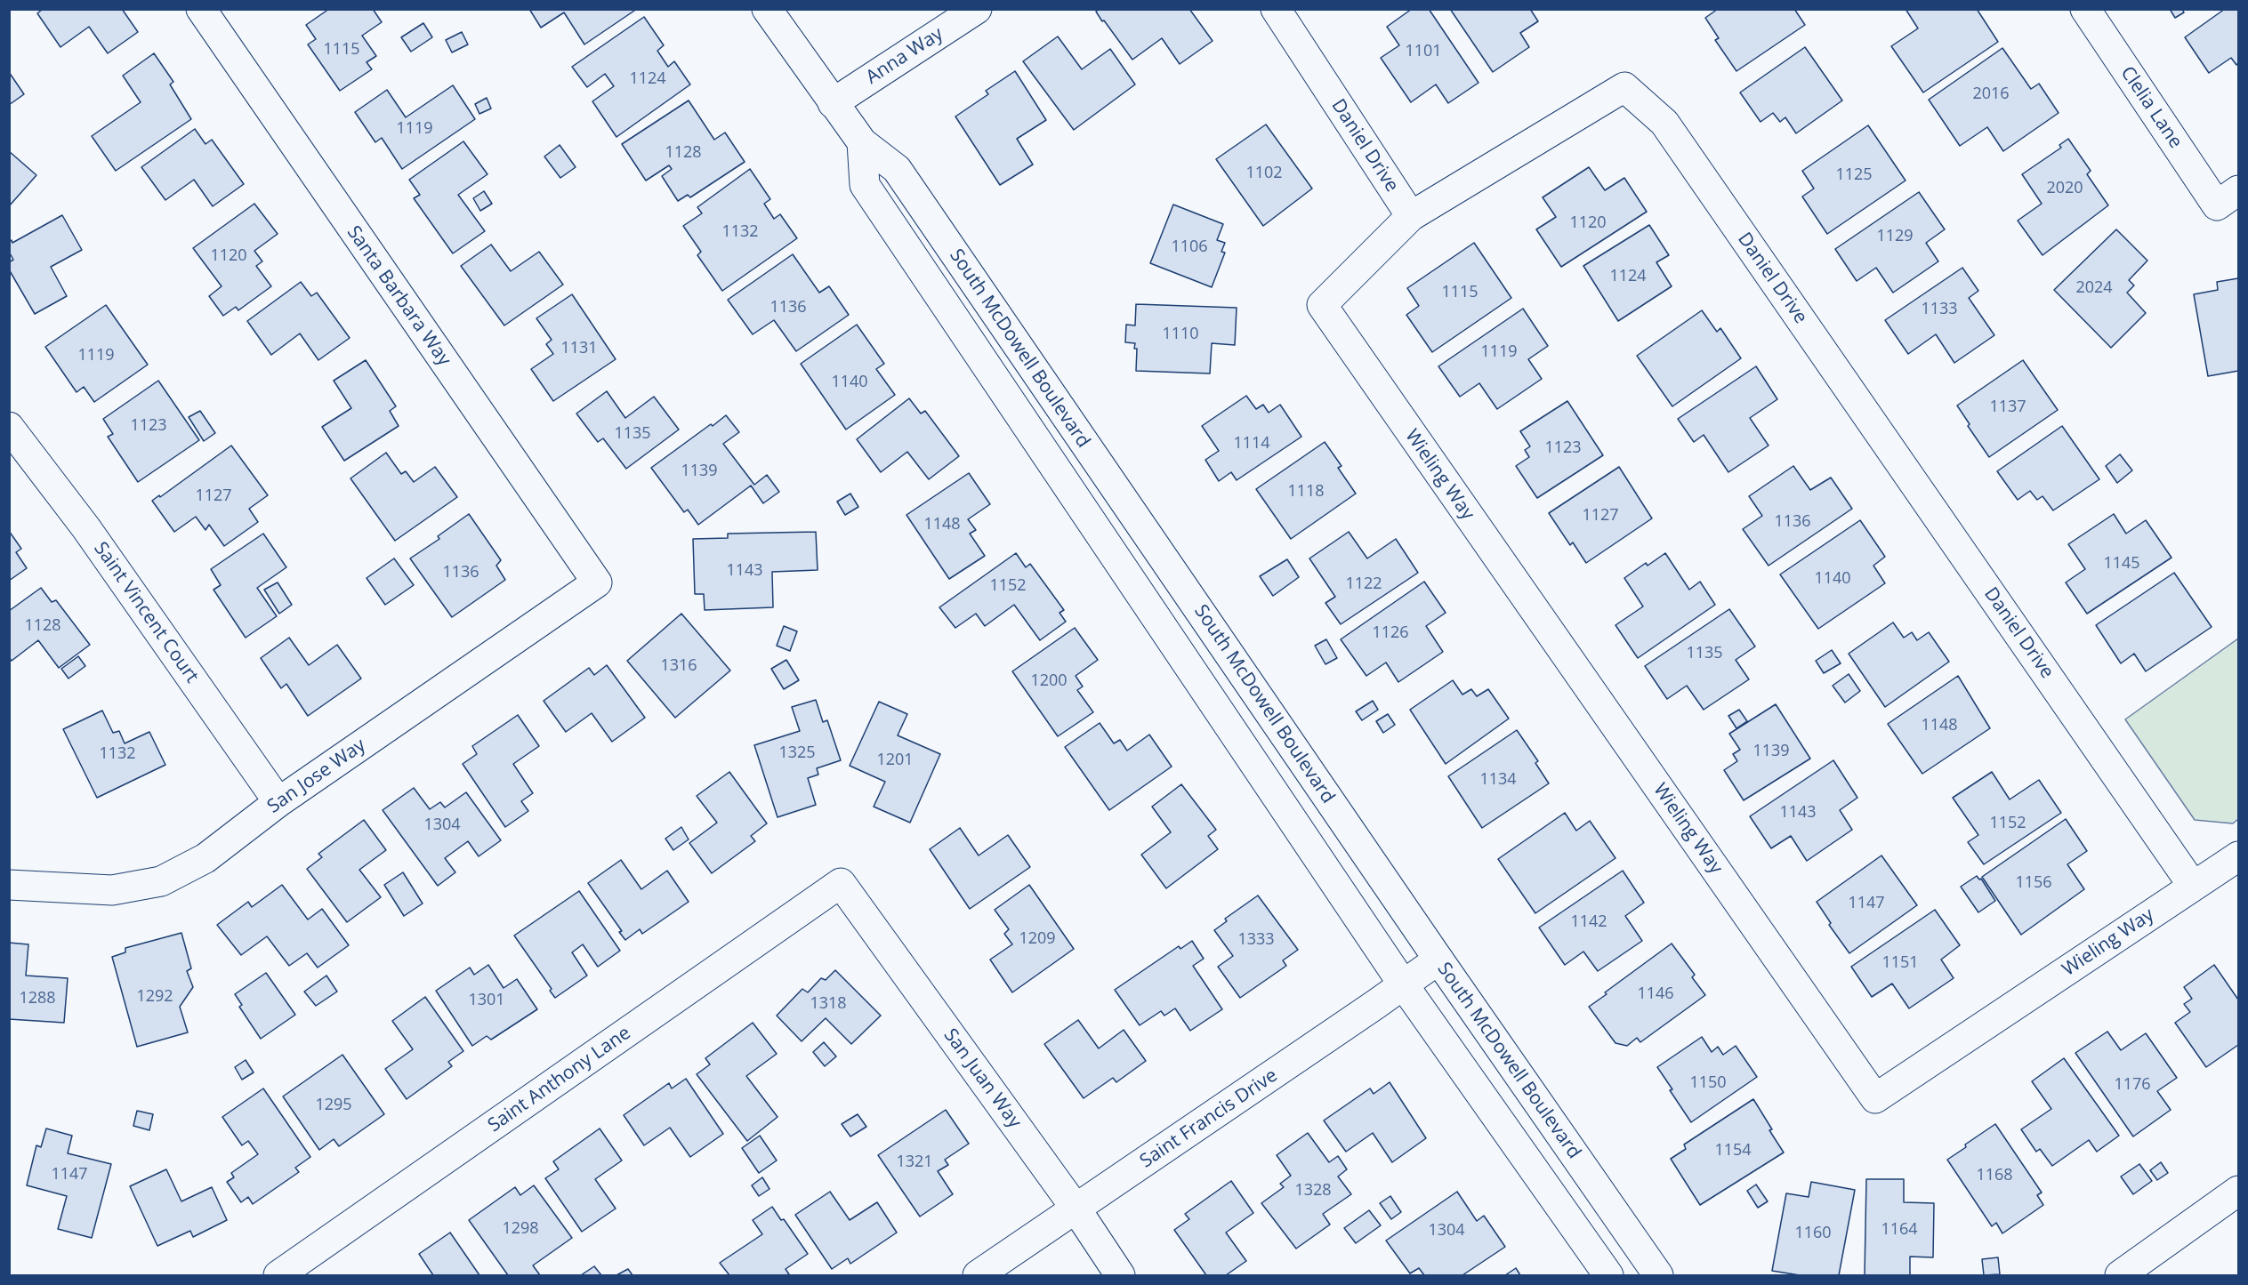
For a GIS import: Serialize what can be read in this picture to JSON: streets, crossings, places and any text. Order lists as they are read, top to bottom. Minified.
{"streets":{"street":["Anna Way","Clelia Lane","Daniel Drive","Santa Barbara Way","South McDowell Boulevard","Wieling Way","Saint Vincent Court","San Jose Way","San Juan Way","Saint Anthony Lane","Saint Francis Drive"]},"crossings":[["Anna Way","South McDowell Boulevard"],["Daniel Drive","Wieling Way"],["Santa Barbara Way","San Jose Way"],["South McDowell Boulevard","Saint Francis Drive"],["Saint Vincent Court","San Jose Way"],["San Juan Way","Saint Anthony Lane"],["San Juan Way","Saint Francis Drive"]],"house_numbers":["1115","1101","1124","2016","1119","1128","1102","1125","2020","1120","1132","1129","1106","1120","1124","2024","1115","1136","1133","1110","1131","1119","1119","1140","1137","1123","1135","1114","1123","1139","1118","1127","1127","1136","1148","1145","1143","1136","1140","1122","1152","1128","1126","1135","1316","1200","1148","1139","1325","1132","1201","1134","1143","1152","1304","1156","1147","1142","1209","1333","1151","1146","1292","1288","1301","1318","1150","1176","1295","1154","1321","1147","1168","1328","1298","1164","1304","1160"]}
